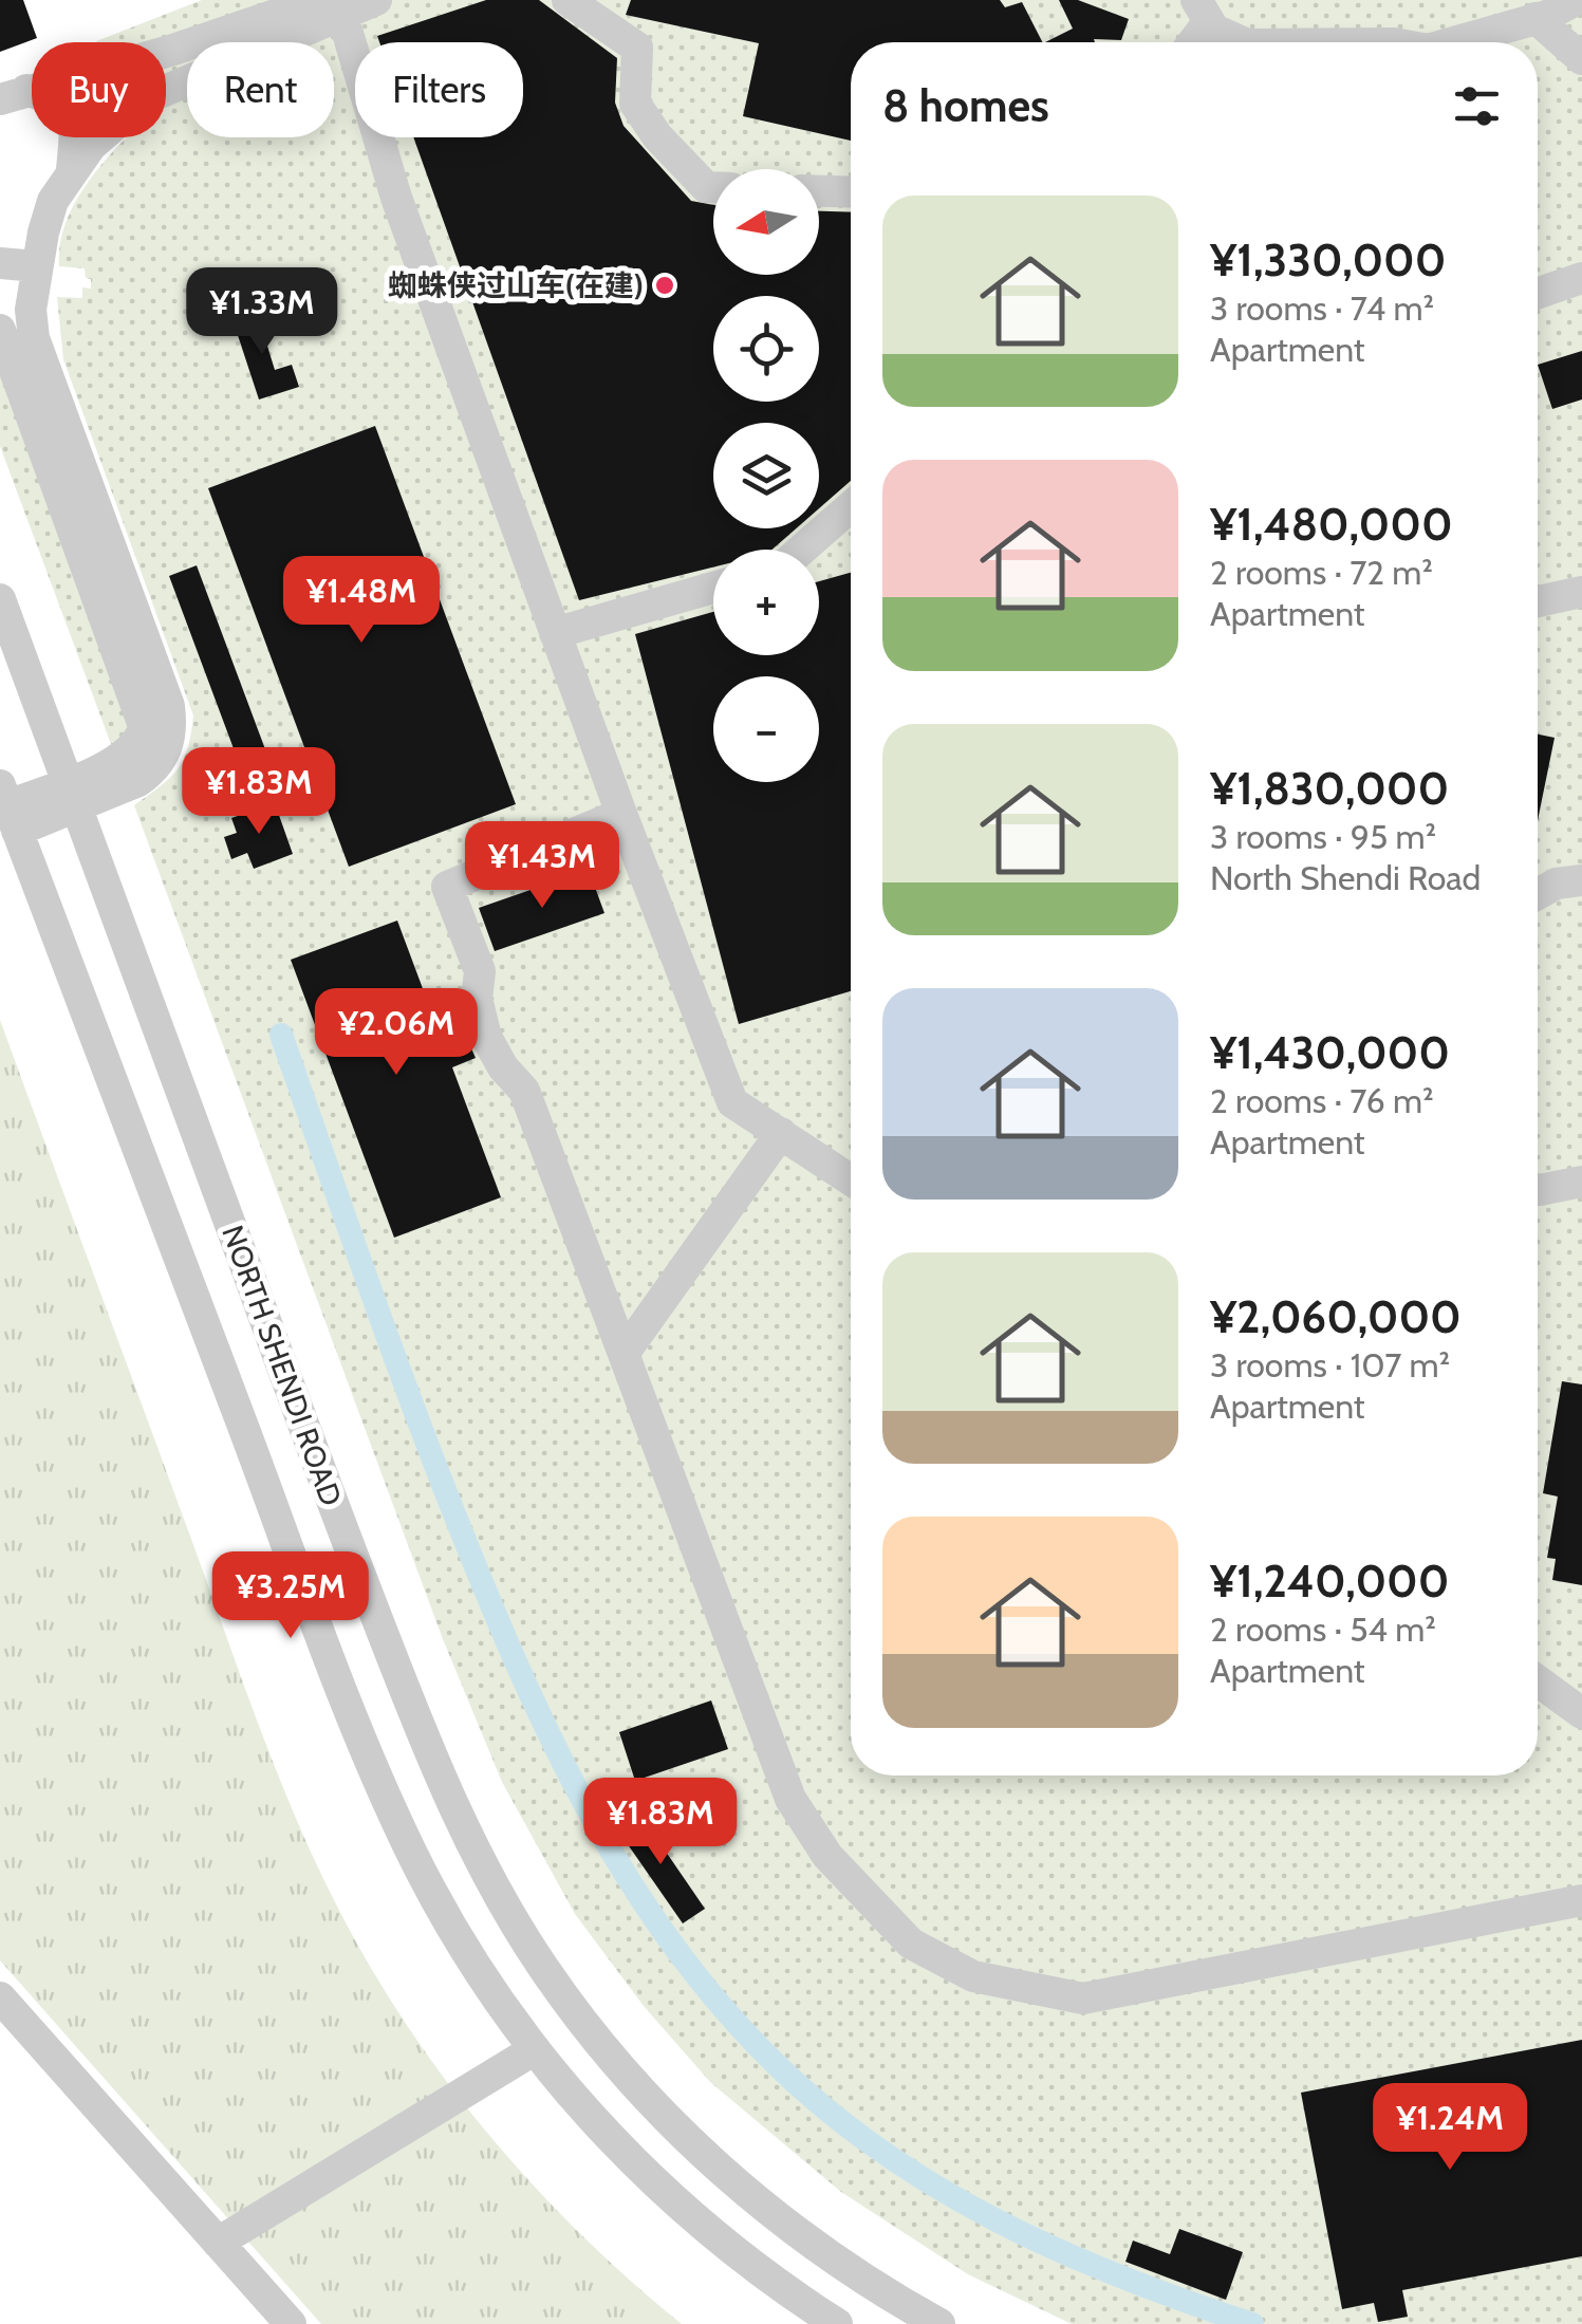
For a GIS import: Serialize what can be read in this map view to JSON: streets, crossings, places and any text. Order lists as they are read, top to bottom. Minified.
{"streets":{"street":["NORTH SHENDI ROAD"]},"places":["蜘蛛侠过山车(在建)"],"north":"left","page":{"chip":["Buy","Rent","Filters"],"heading":"8 homes","map_buttons":["+","−"],"list":[{"name":"¥1,330,000","note":"3 rooms · 74 m² · Apartment"},{"name":"¥1,480,000","note":"2 rooms · 72 m² · Apartment"},{"name":"¥1,830,000","note":"3 rooms · 95 m² · North Shendi Road"},{"name":"¥1,430,000","note":"2 rooms · 76 m² · Apartment"},{"name":"¥2,060,000","note":"3 rooms · 107 m² · Apartment"},{"name":"¥1,240,000","note":"2 rooms · 54 m² · Apartment"}],"price":["¥1.33M","¥1.48M","¥1.83M","¥1.43M","¥2.06M","¥3.25M","¥1.83M","¥1.24M"]}}
